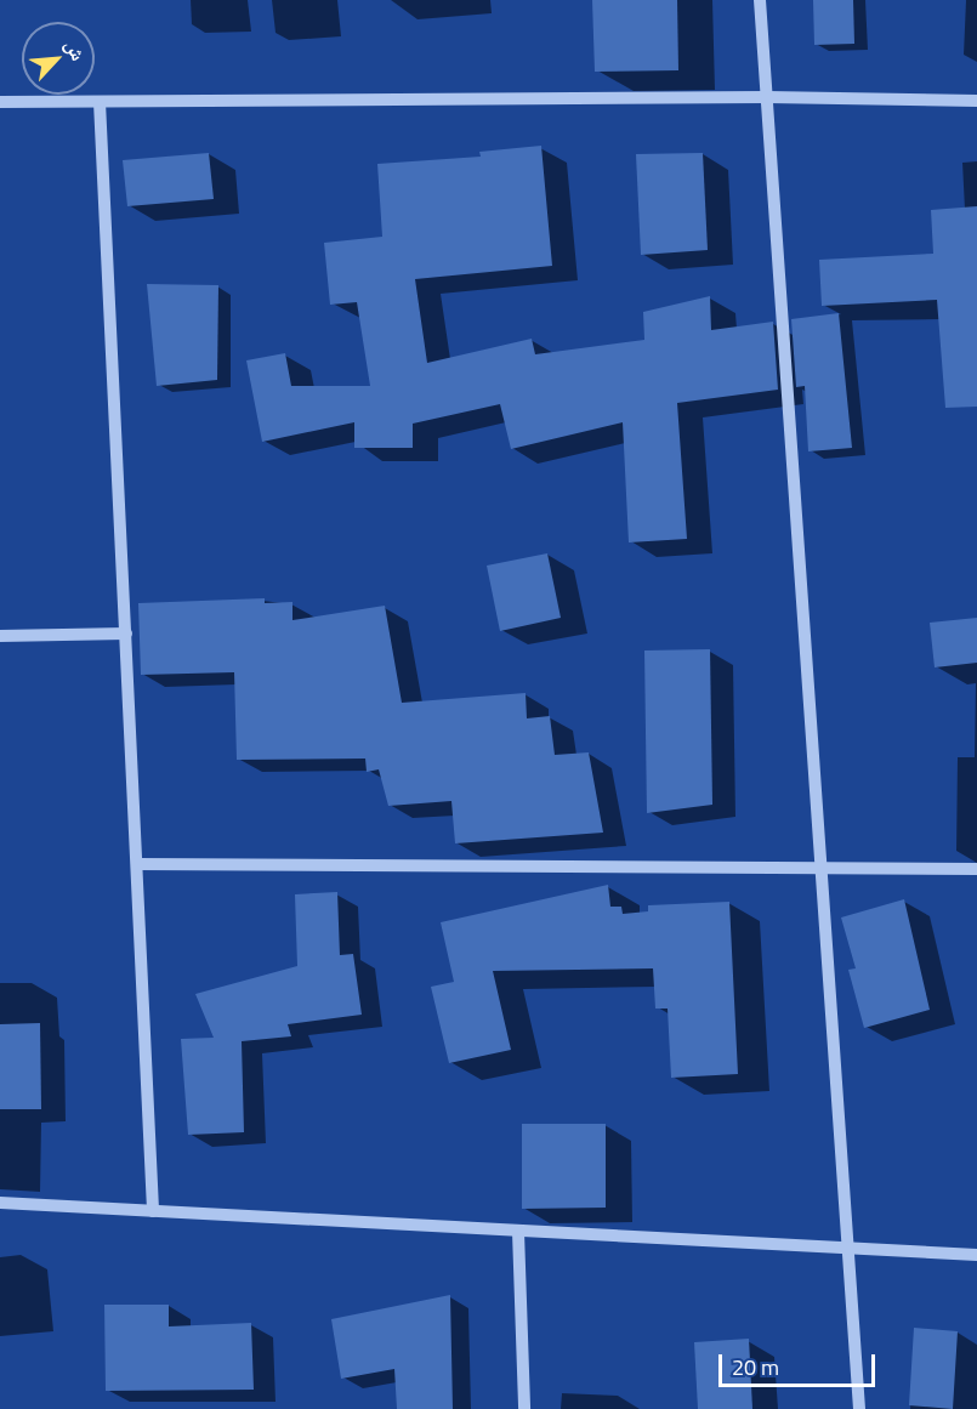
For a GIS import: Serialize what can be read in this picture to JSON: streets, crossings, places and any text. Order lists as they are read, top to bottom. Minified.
{"scale_bar":"20 m","north":"top right"}
